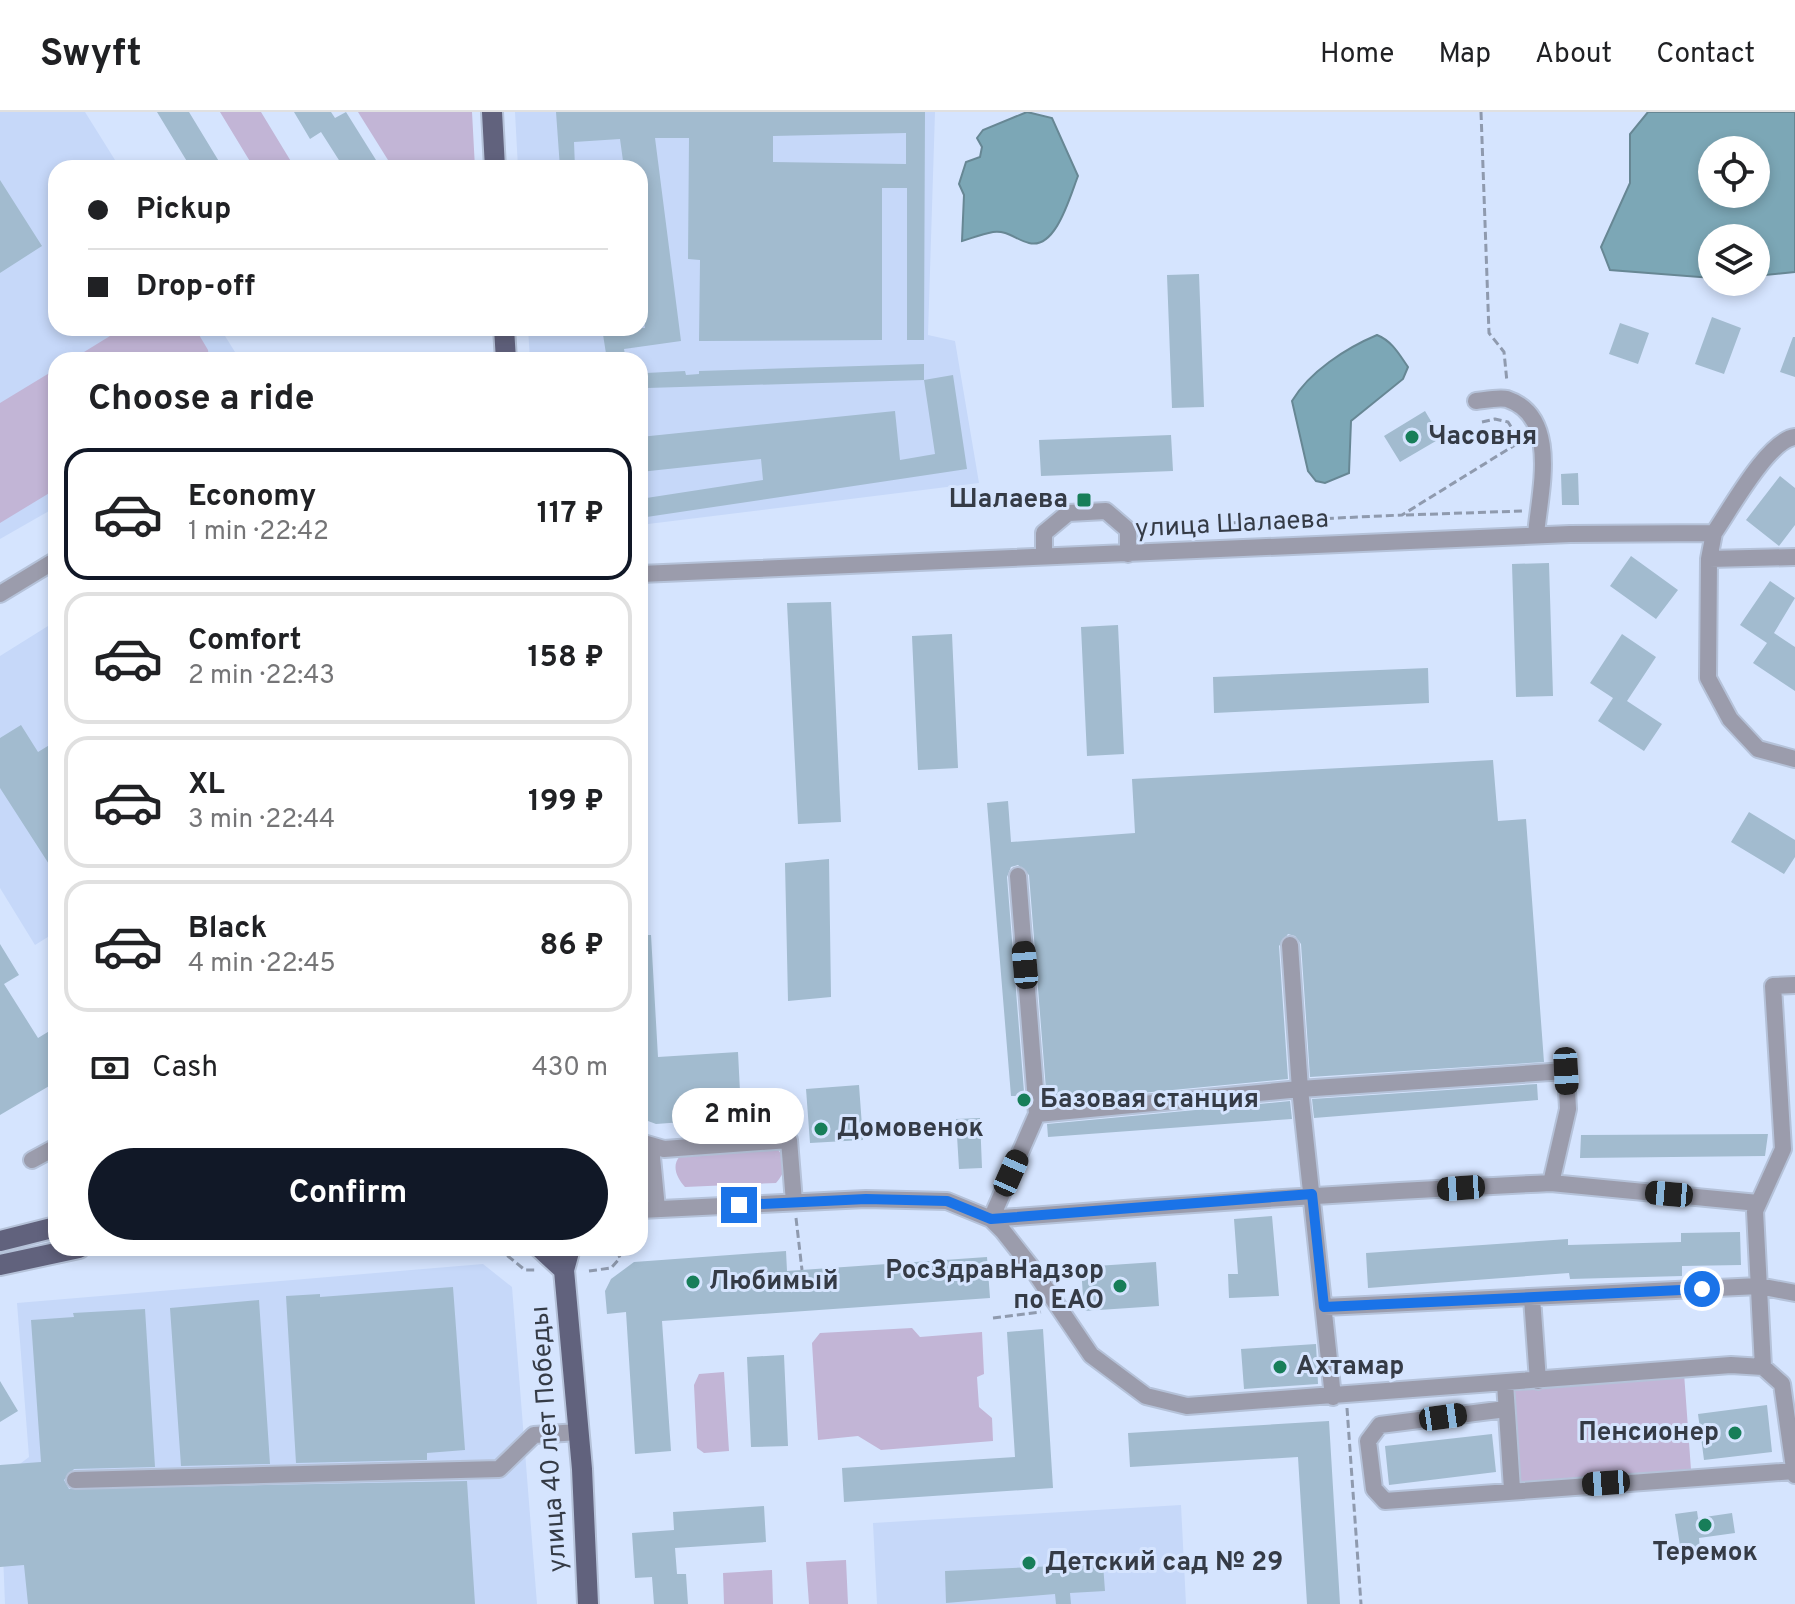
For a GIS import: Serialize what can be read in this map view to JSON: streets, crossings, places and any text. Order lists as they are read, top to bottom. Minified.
{"streets":{"main road":["улица 40 лет Победы"],"street":["улица Шалаева"]},"places":{"other":["Часовня","Базовая станция","Домовенок","Любимый","РосЗдравНадзор по ЕАО","Ахтамар","Пенсионер","Теремок","Детский сад № 29"],"transit":["Шалаева"]},"page":{"header":"Swyft","nav":["Home","Map","About","Contact"],"banner":["Pickup","Drop-off"],"heading":"Choose a ride","list":[{"name":"Economy","note":"1 min · 22:42","value":"117 ₽"},{"name":"Comfort","note":"2 min · 22:43","value":"158 ₽"},{"name":"XL","note":"3 min · 22:44","value":"199 ₽"},{"name":"Black","note":"4 min · 22:45","value":"86 ₽"}],"pay":["Cash","430 m"],"bubble":"2 min","buttons":"Confirm"}}
